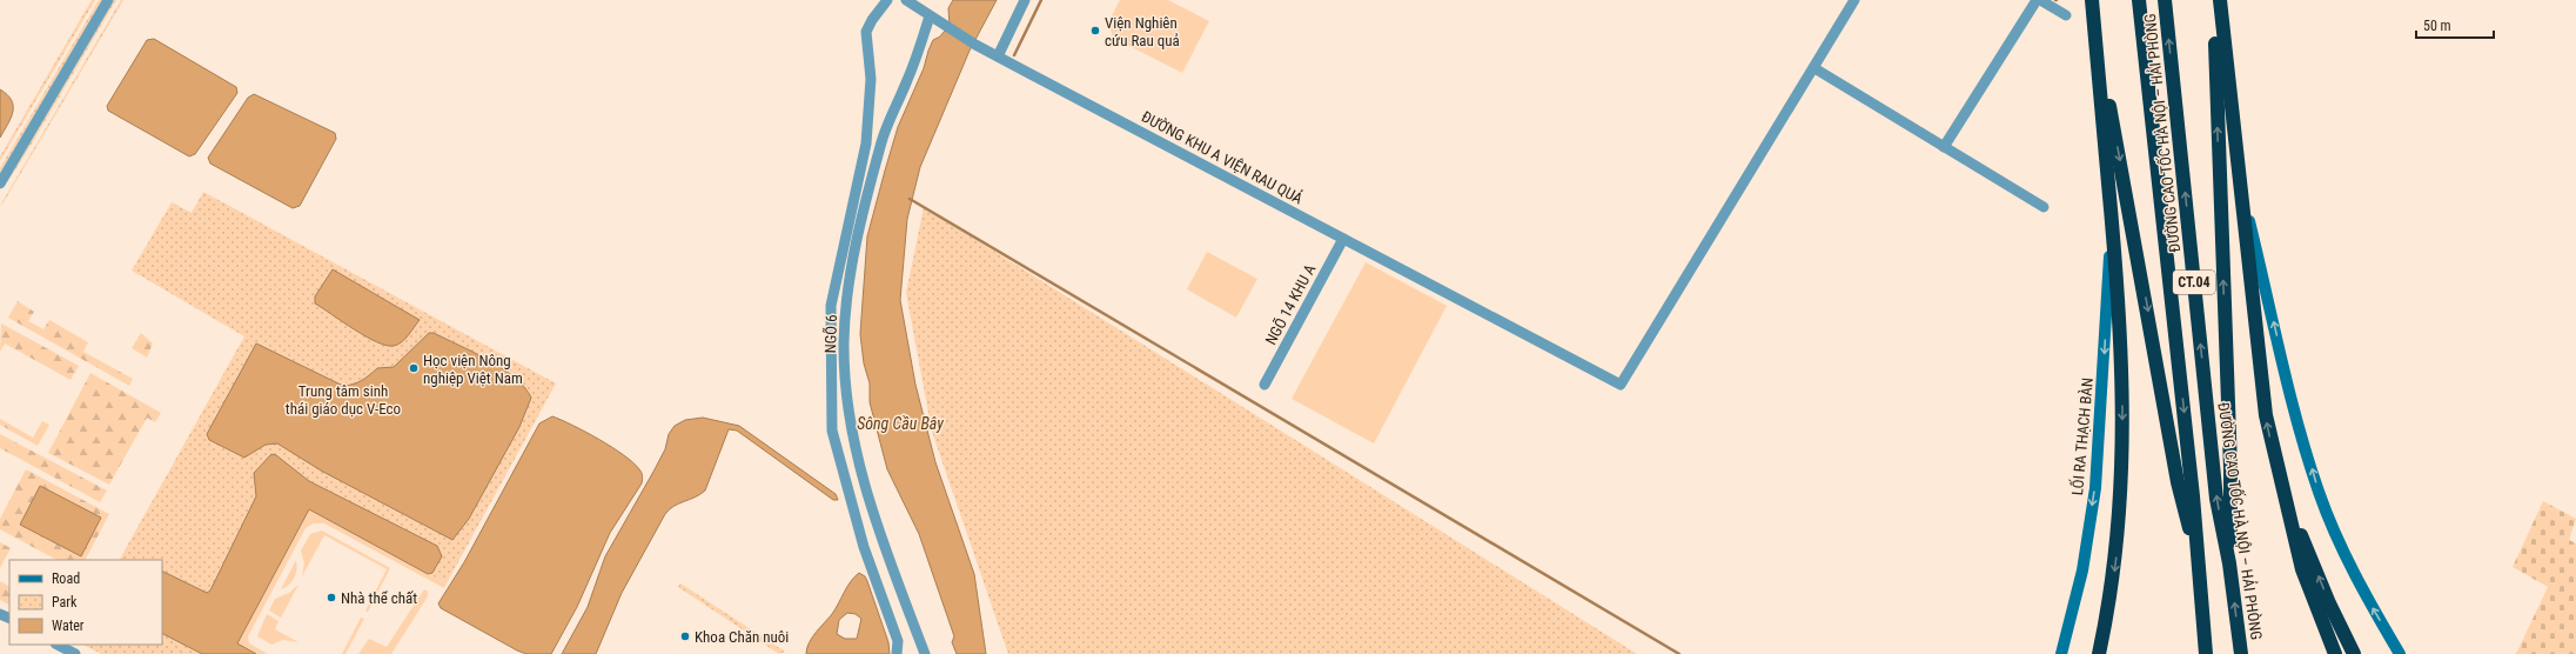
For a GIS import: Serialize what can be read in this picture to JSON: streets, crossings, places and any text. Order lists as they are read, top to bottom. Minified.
{"streets":{"highway":["ĐƯỜNG CAO TỐC HÀ NỘI – HẢI PHÒNG","CT.04"],"main road":["LỐI RA THẠCH BÀN"],"street":["ĐƯỜNG KHU A VIỆN RAU QUẢ","NGÕ 14 KHU A","NGÕ 6"]},"crossings":[["ĐƯỜNG KHU A VIỆN RAU QUẢ","NGÕ 14 KHU A"],["ĐƯỜNG KHU A VIỆN RAU QUẢ","NGÕ 6"]],"one_way":["LỐI RA THẠCH BÀN"],"water":["Sông Cầu Bây"],"parks":["Trung tâm sinh thái giáo dục V-Eco"],"places":["Viện Nghiên cứu Rau quả","Học viện Nông nghiệp Việt Nam","Nhà thể chất","Khoa Chăn nuôi"],"legend":["Road","Park","Water"],"scale_bar":"50 m"}
